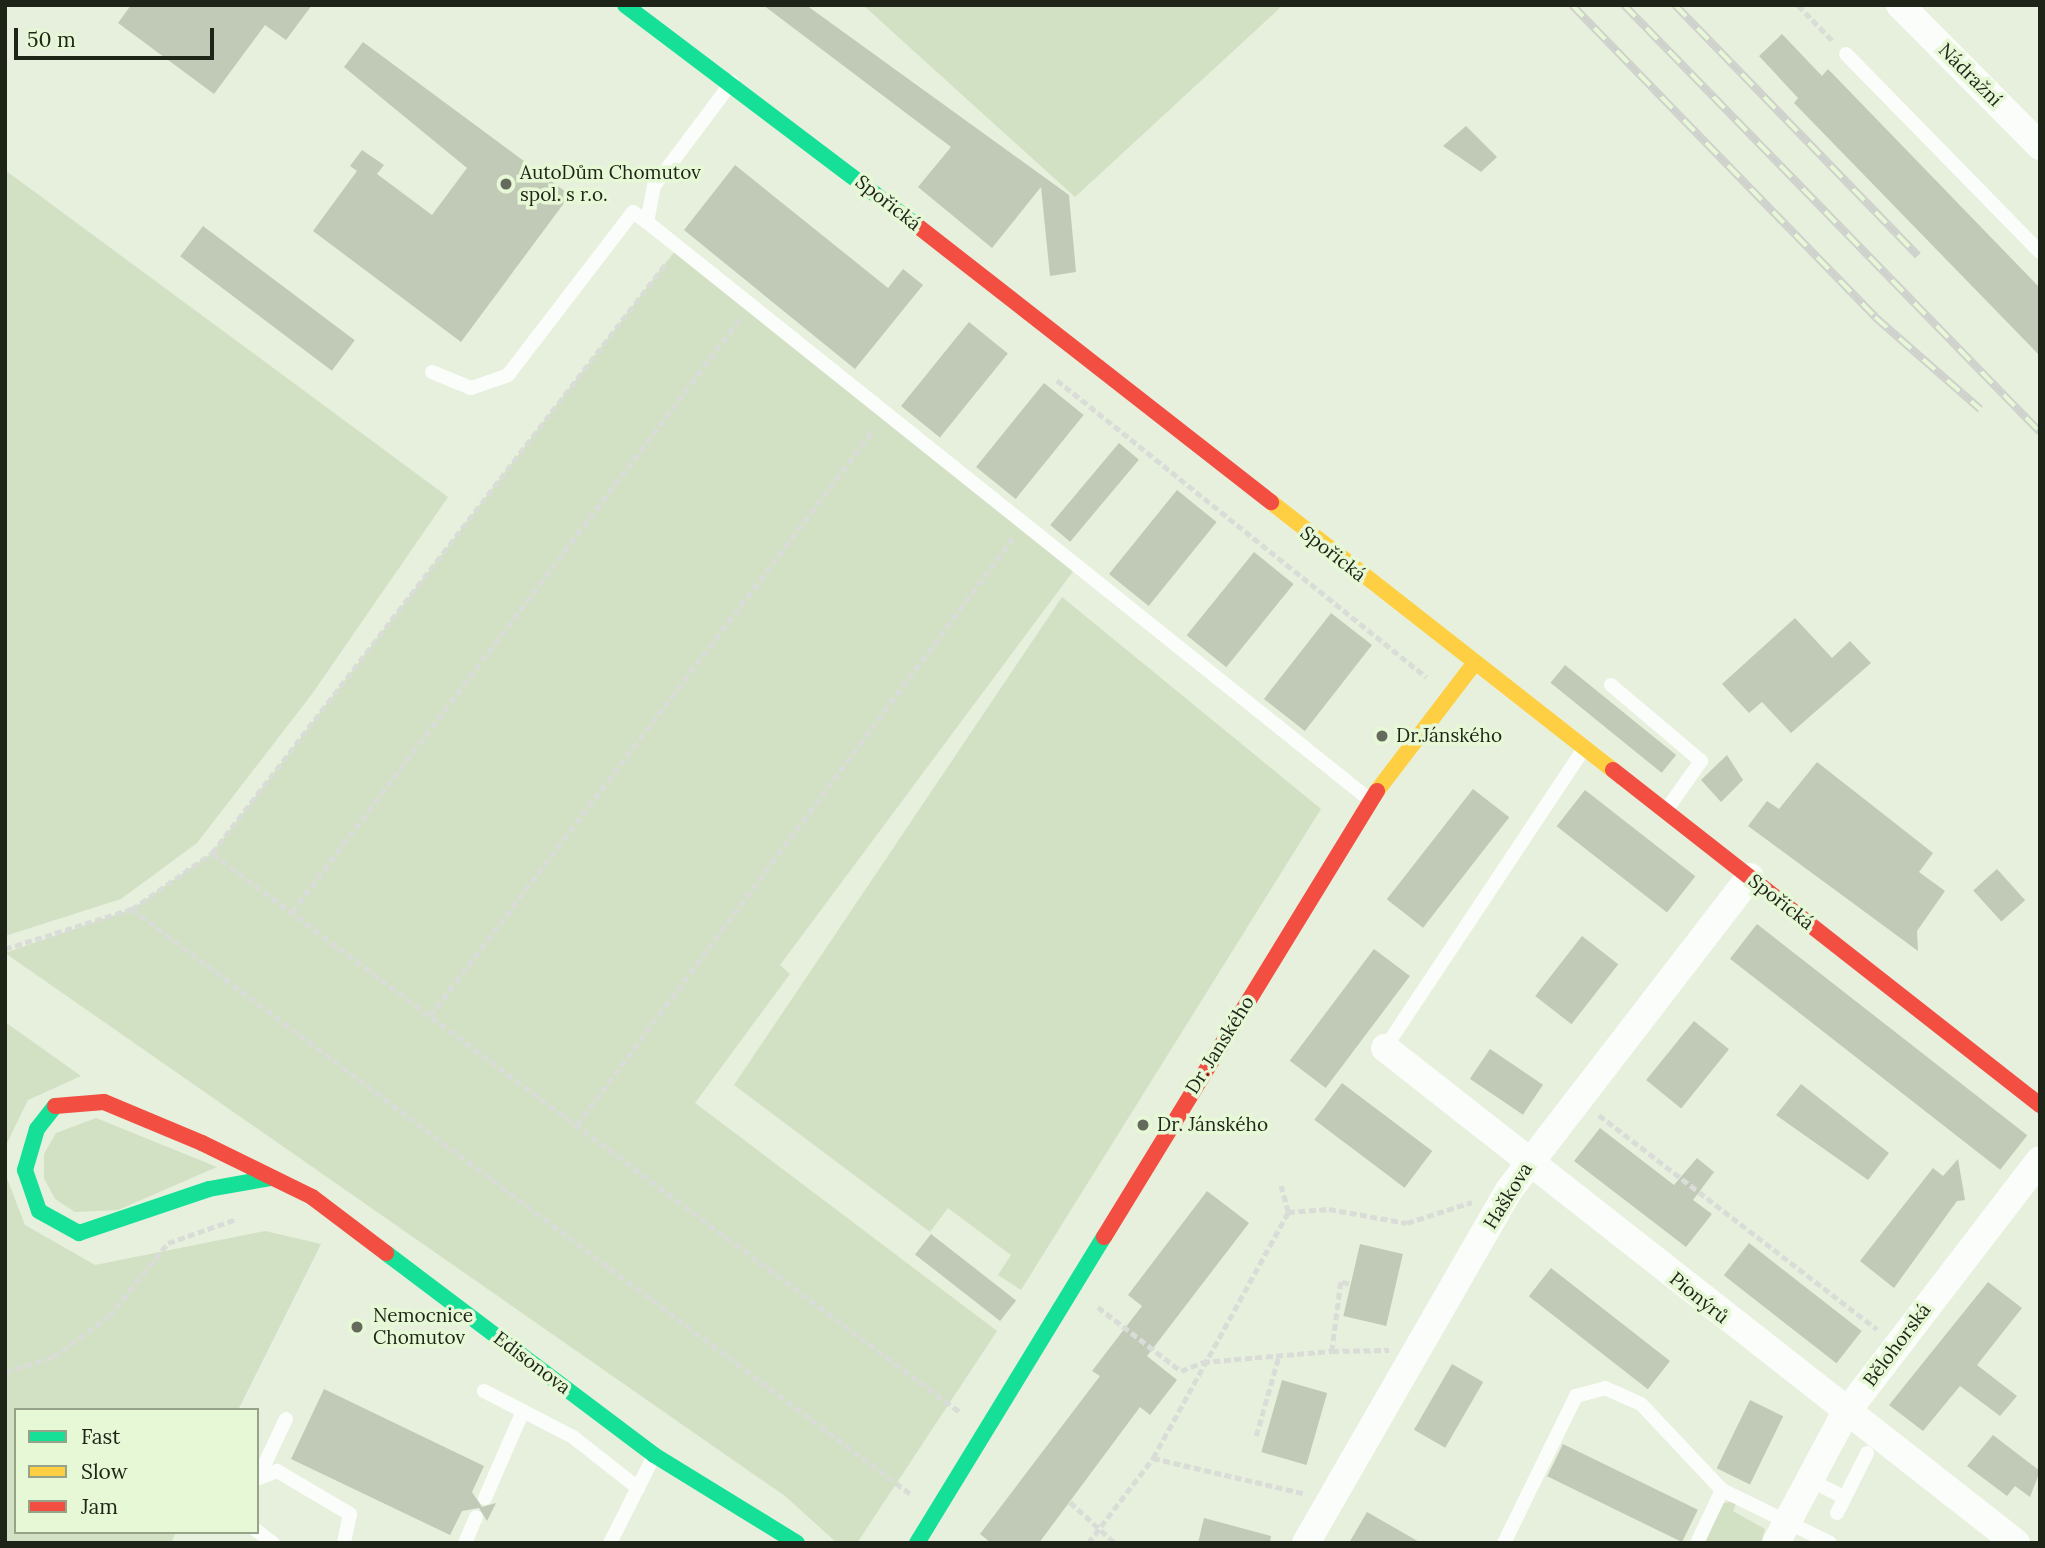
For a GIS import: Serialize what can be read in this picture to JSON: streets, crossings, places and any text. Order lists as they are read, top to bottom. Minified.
{"streets":{"street":["Nádražní","Spořická","Dr. Janského","Haškova","Pionýrů","Bělohorská","Edisonova"]},"crossings":[["Spořická","Dr. Janského"],["Spořická","Haškova"],["Haškova","Pionýrů"],["Pionýrů","Bělohorská"]],"places":["AutoDům Chomutov spol. s r.o.","Dr.Jánského","Dr. Jánského","Nemocnice Chomutov"],"legend":["Fast","Slow","Jam"],"scale_bar":"50 m"}
